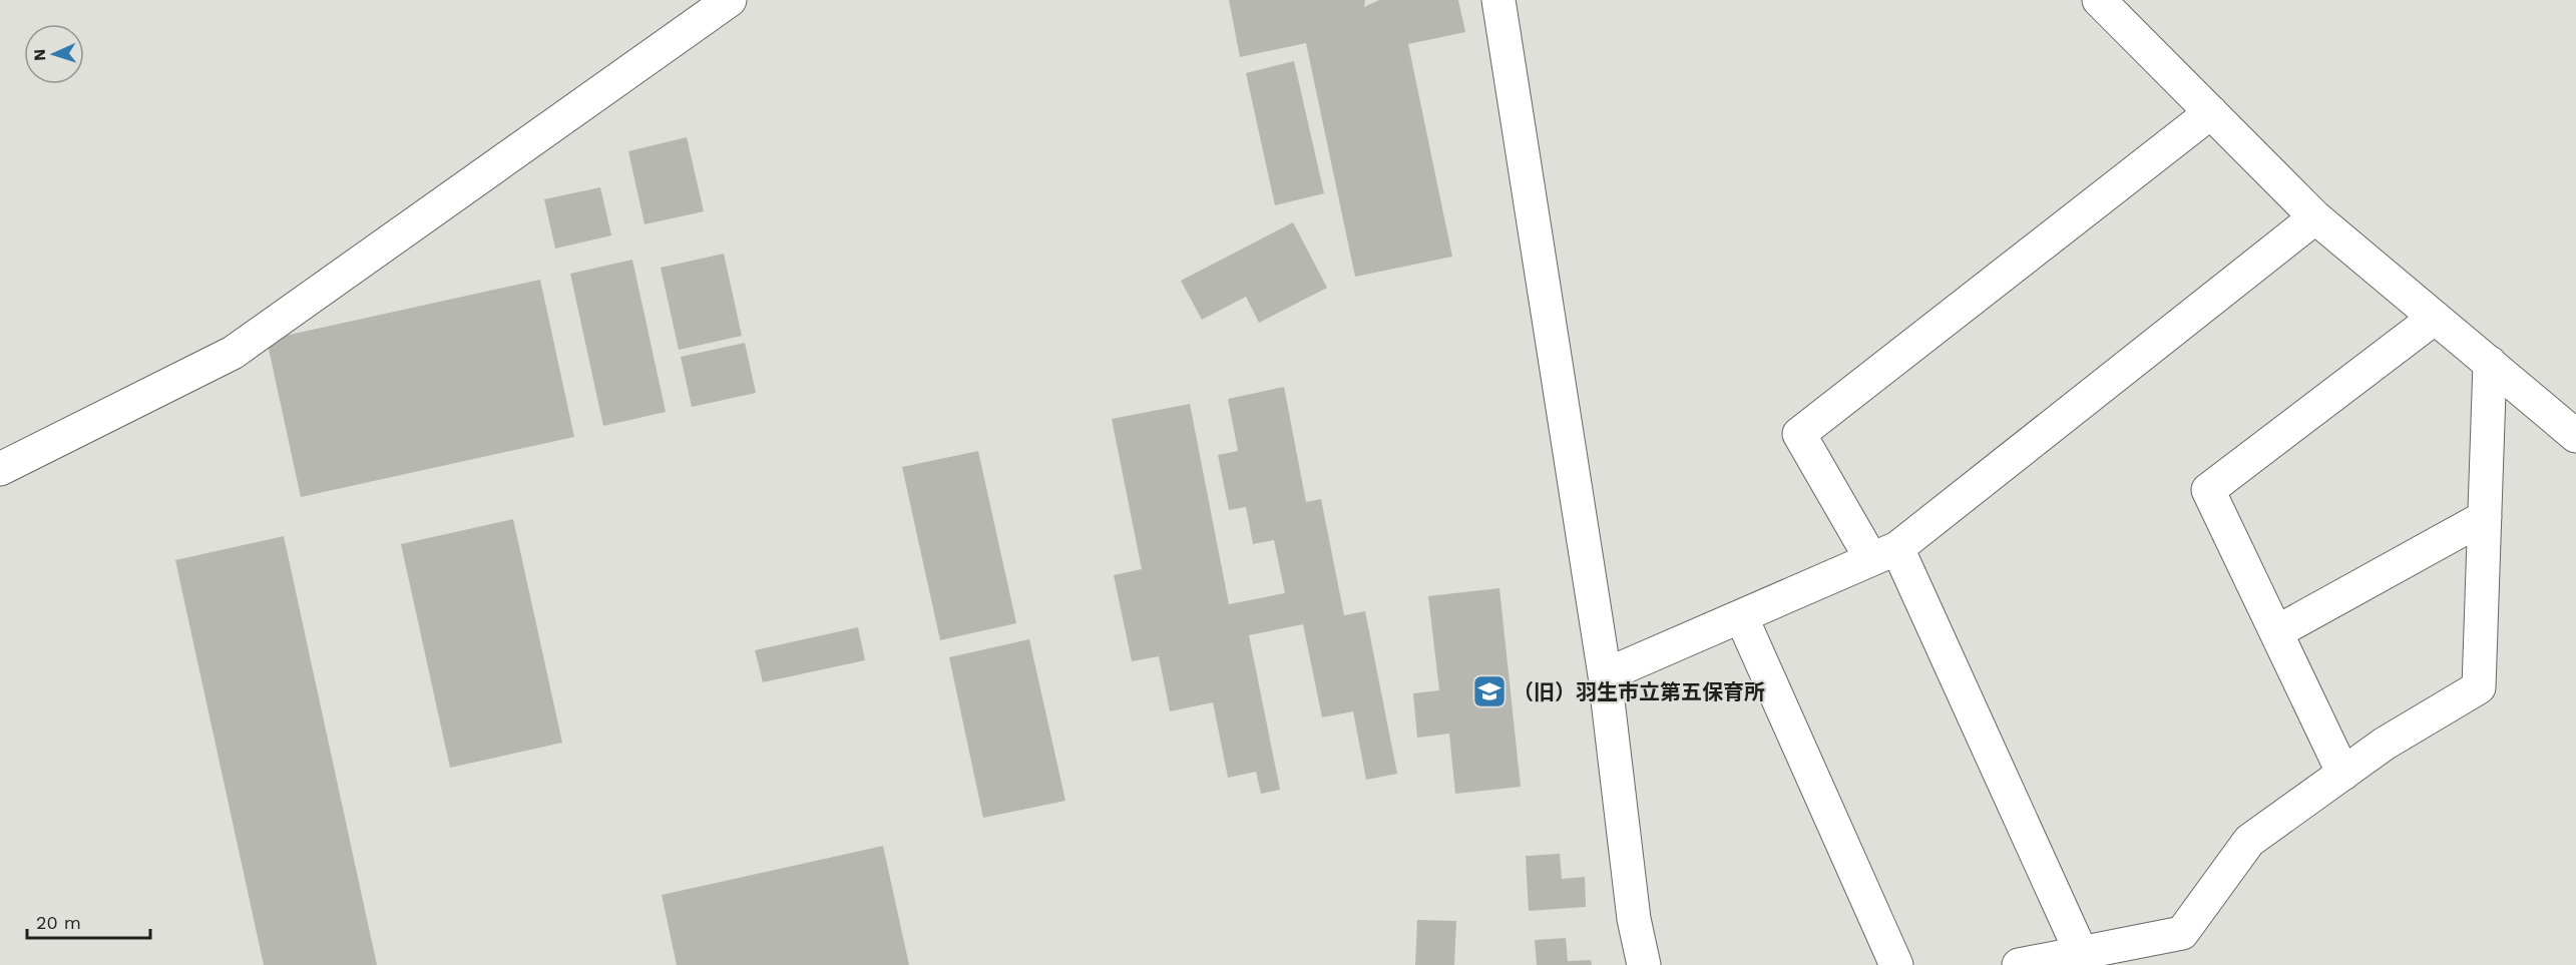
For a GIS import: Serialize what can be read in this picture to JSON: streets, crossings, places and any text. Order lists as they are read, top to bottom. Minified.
{"places":{"school or university":["（旧）羽生市立第五保育所"]},"scale_bar":"20 m","north":"left"}
